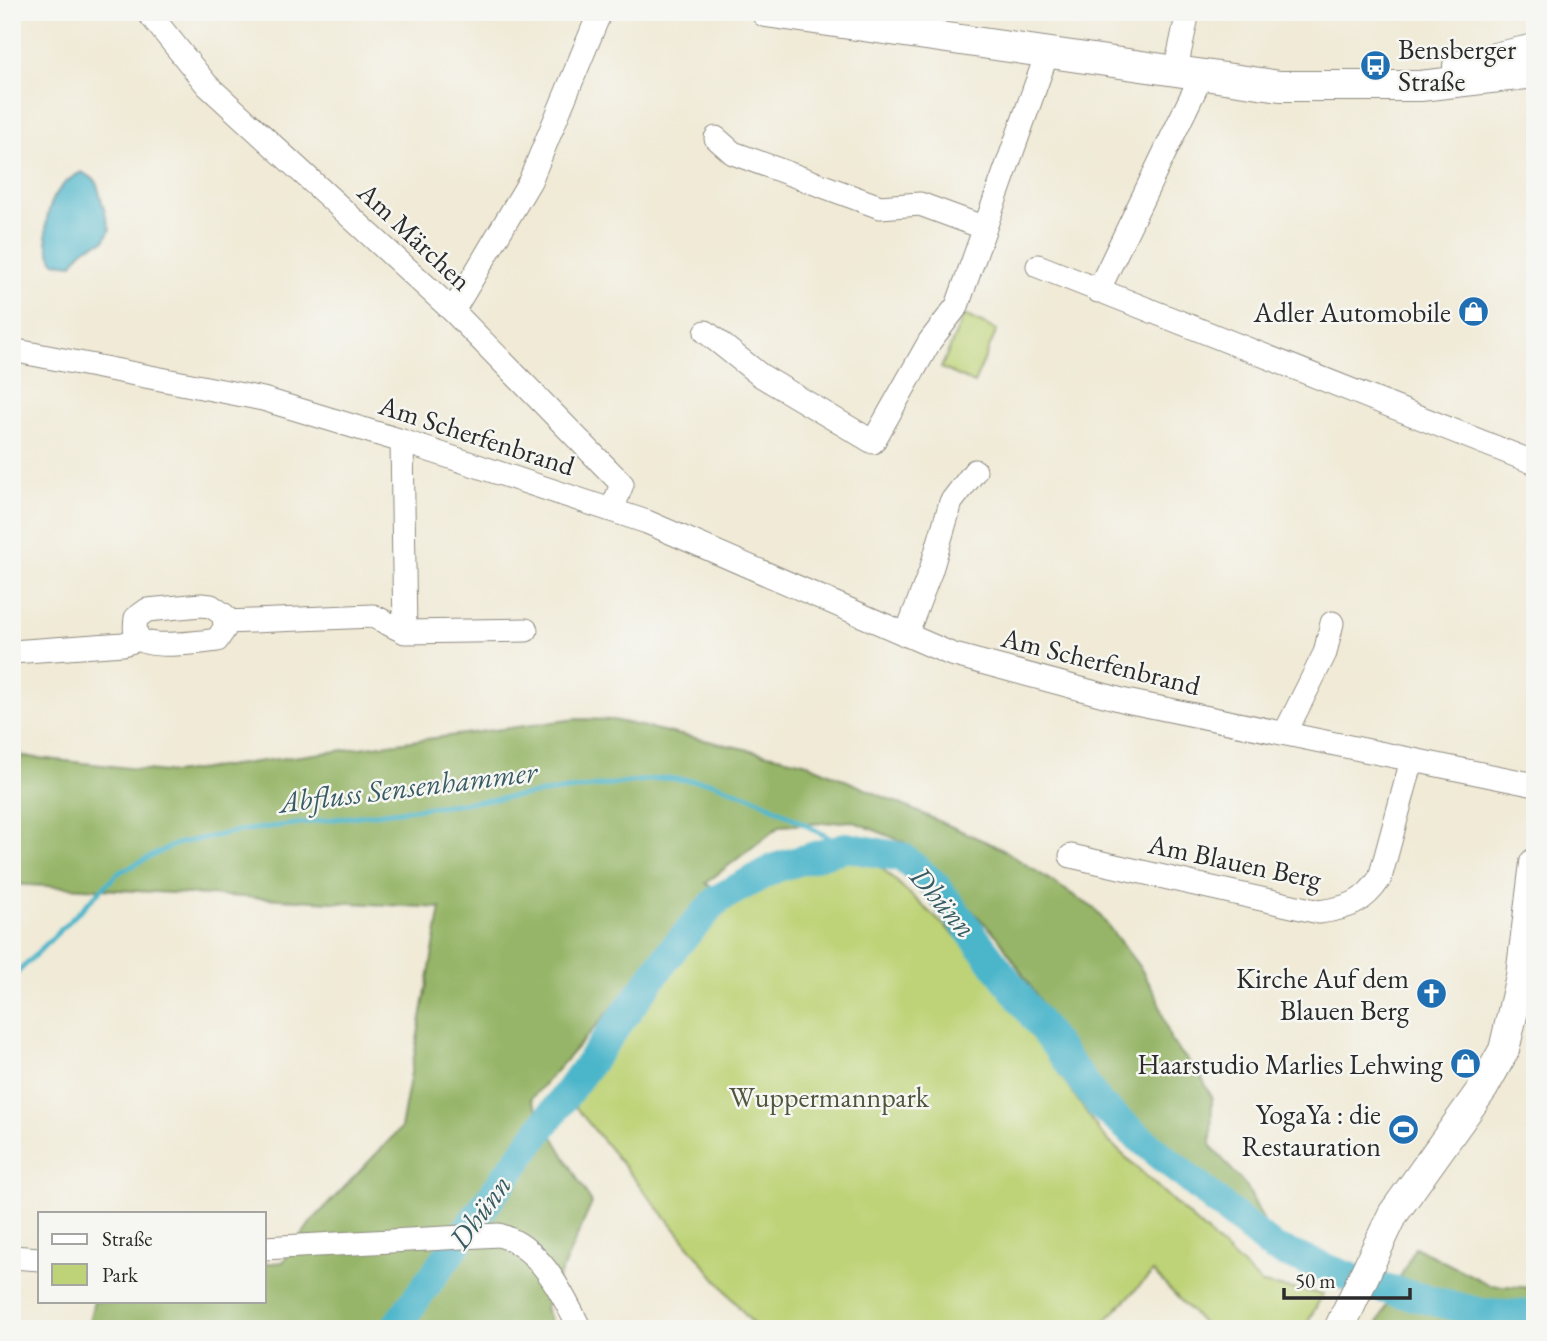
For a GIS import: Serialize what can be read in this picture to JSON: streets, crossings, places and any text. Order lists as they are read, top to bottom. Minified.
{"streets":{"street":["Am Märchen","Am Scherfenbrand","Am Blauen Berg"]},"crossings":[["Am Märchen","Am Scherfenbrand"],["Am Scherfenbrand","Am Blauen Berg"]],"water":["Abfluss Sensenhammer","Dhünn"],"parks":["Wuppermannpark"],"places":{"bus stop":["Bensberger Straße"],"shop":["Adler Automobile","Haarstudio Marlies Lehwing"],"church":["Kirche Auf dem Blauen Berg"],"sports":["YogaYa : die Restauration"]},"legend":["Straße","Park"],"scale_bar":"50 m"}
